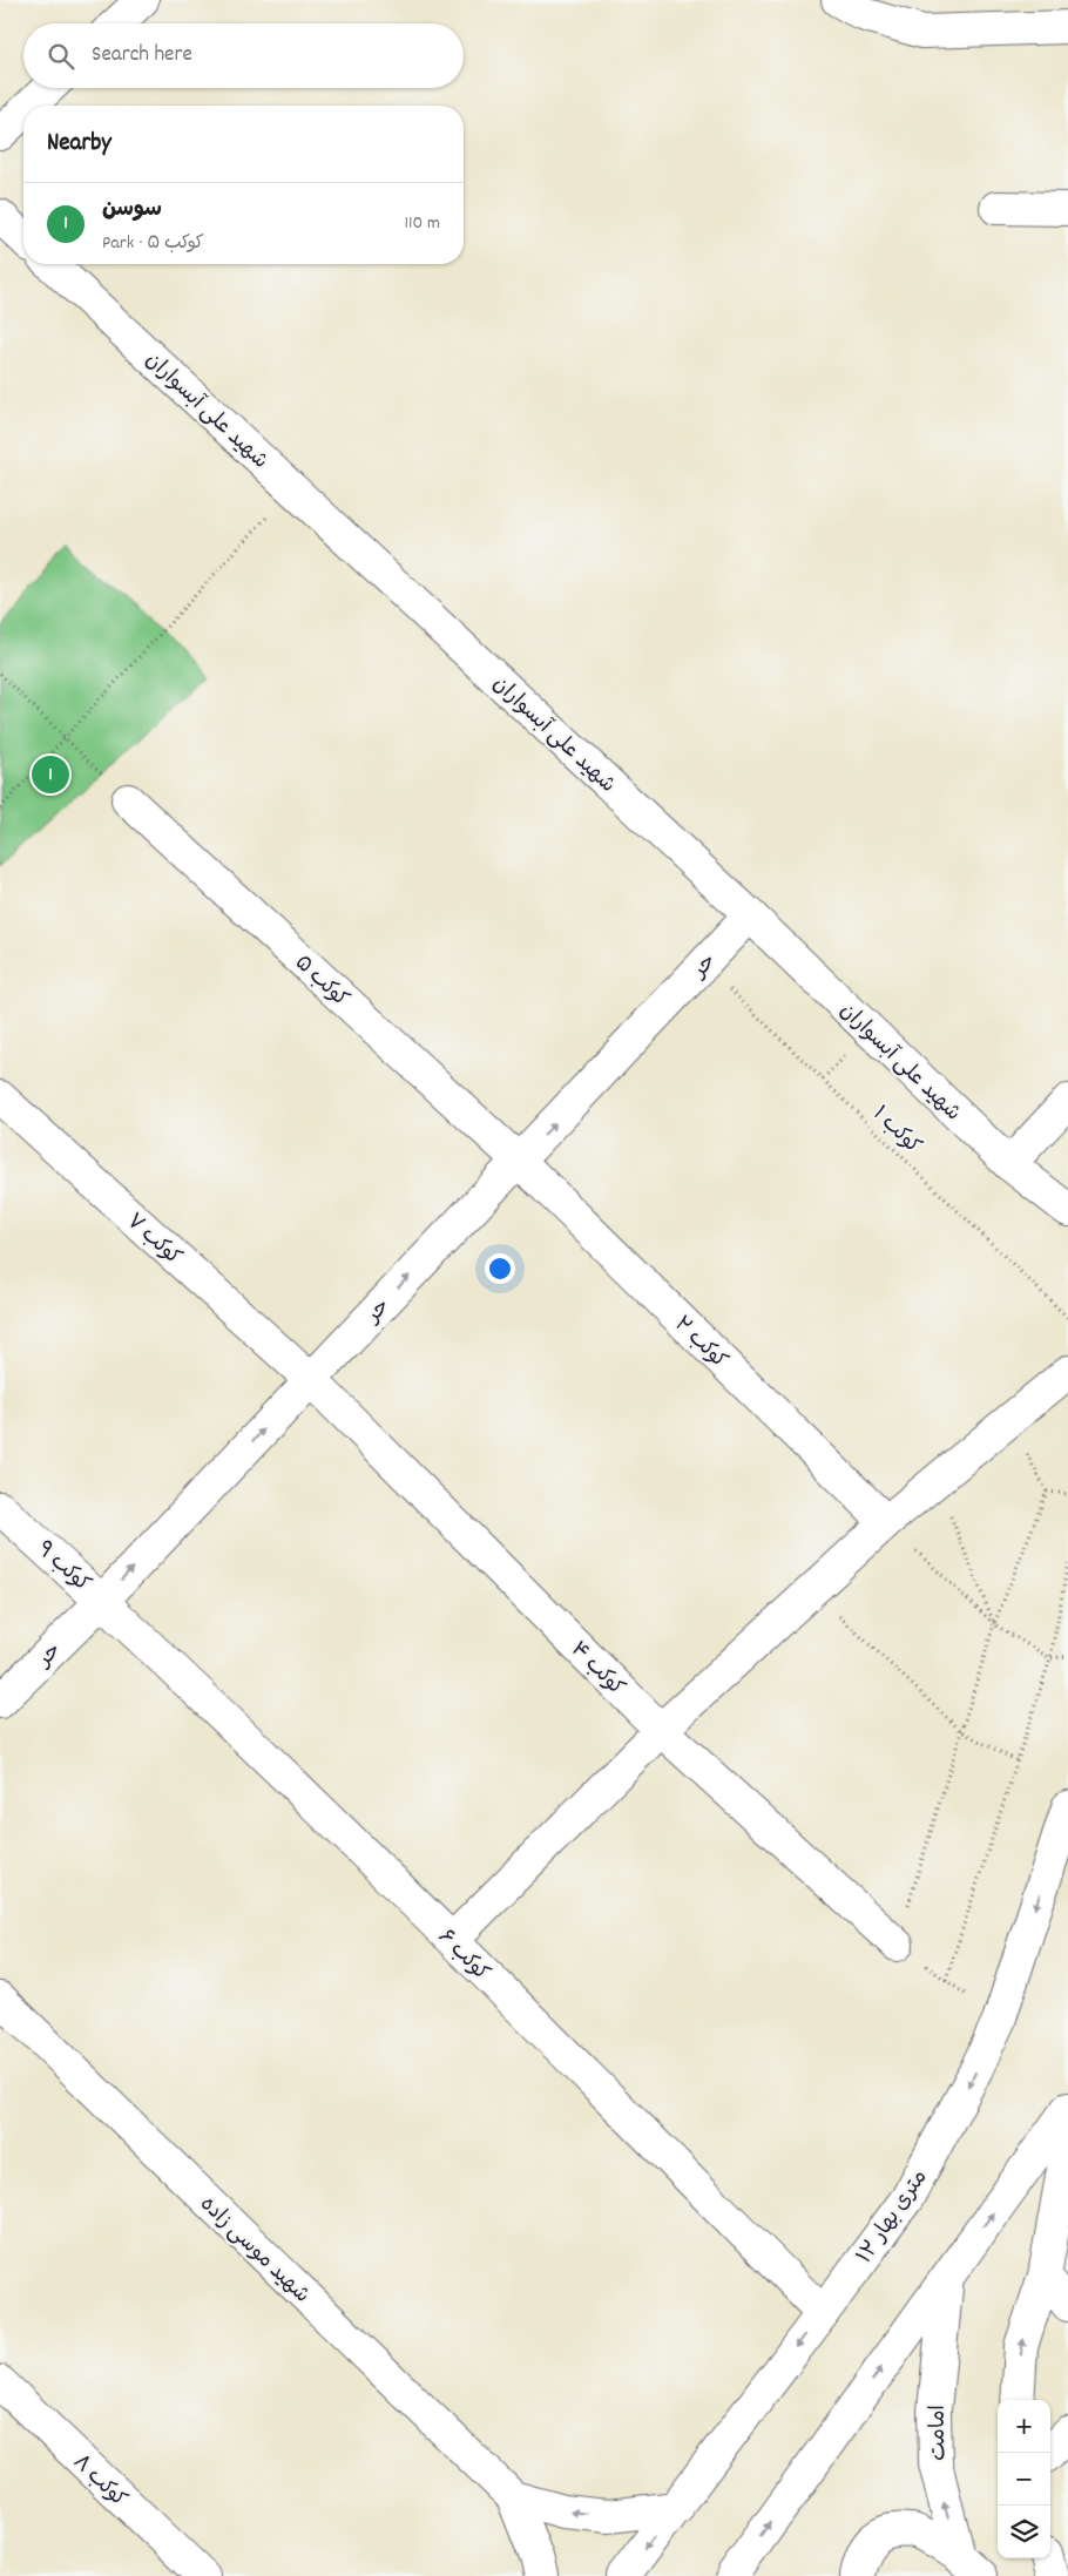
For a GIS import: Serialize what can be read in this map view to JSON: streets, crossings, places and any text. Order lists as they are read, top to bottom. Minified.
{"streets":{"street":["شهید علی آبسواران","حر","کوکب ۵","کوکب ۷","کوکب ۲","کوکب ۹","کوکب ۴","کوکب ۶","۱۲ متری بهار","شهید موسی زاده","امامت","کوکب ۸"],"path":["کوکب ۱"]},"crossings":[["شهید علی آبسواران","حر"],["حر","کوکب ۵"],["حر","کوکب ۱"],["حر","کوکب ۷"],["حر","کوکب ۲"],["حر","کوکب ۹"],["حر","کوکب ۴"],["حر","کوکب ۶"],["کوکب ۵","کوکب ۲"],["کوکب ۷","کوکب ۴"],["کوکب ۹","کوکب ۶"],["کوکب ۶","۱۲ متری بهار"],["۱۲ متری بهار","شهید موسی زاده"]],"one_way":["حر"],"page":{"search":"Search here","heading":"Nearby","list":[{"mark":"1","name":"سوسن","note":"Park · کوکب ۵","value":"110 m"}],"pins":"1","map_buttons":["+","−"]}}
